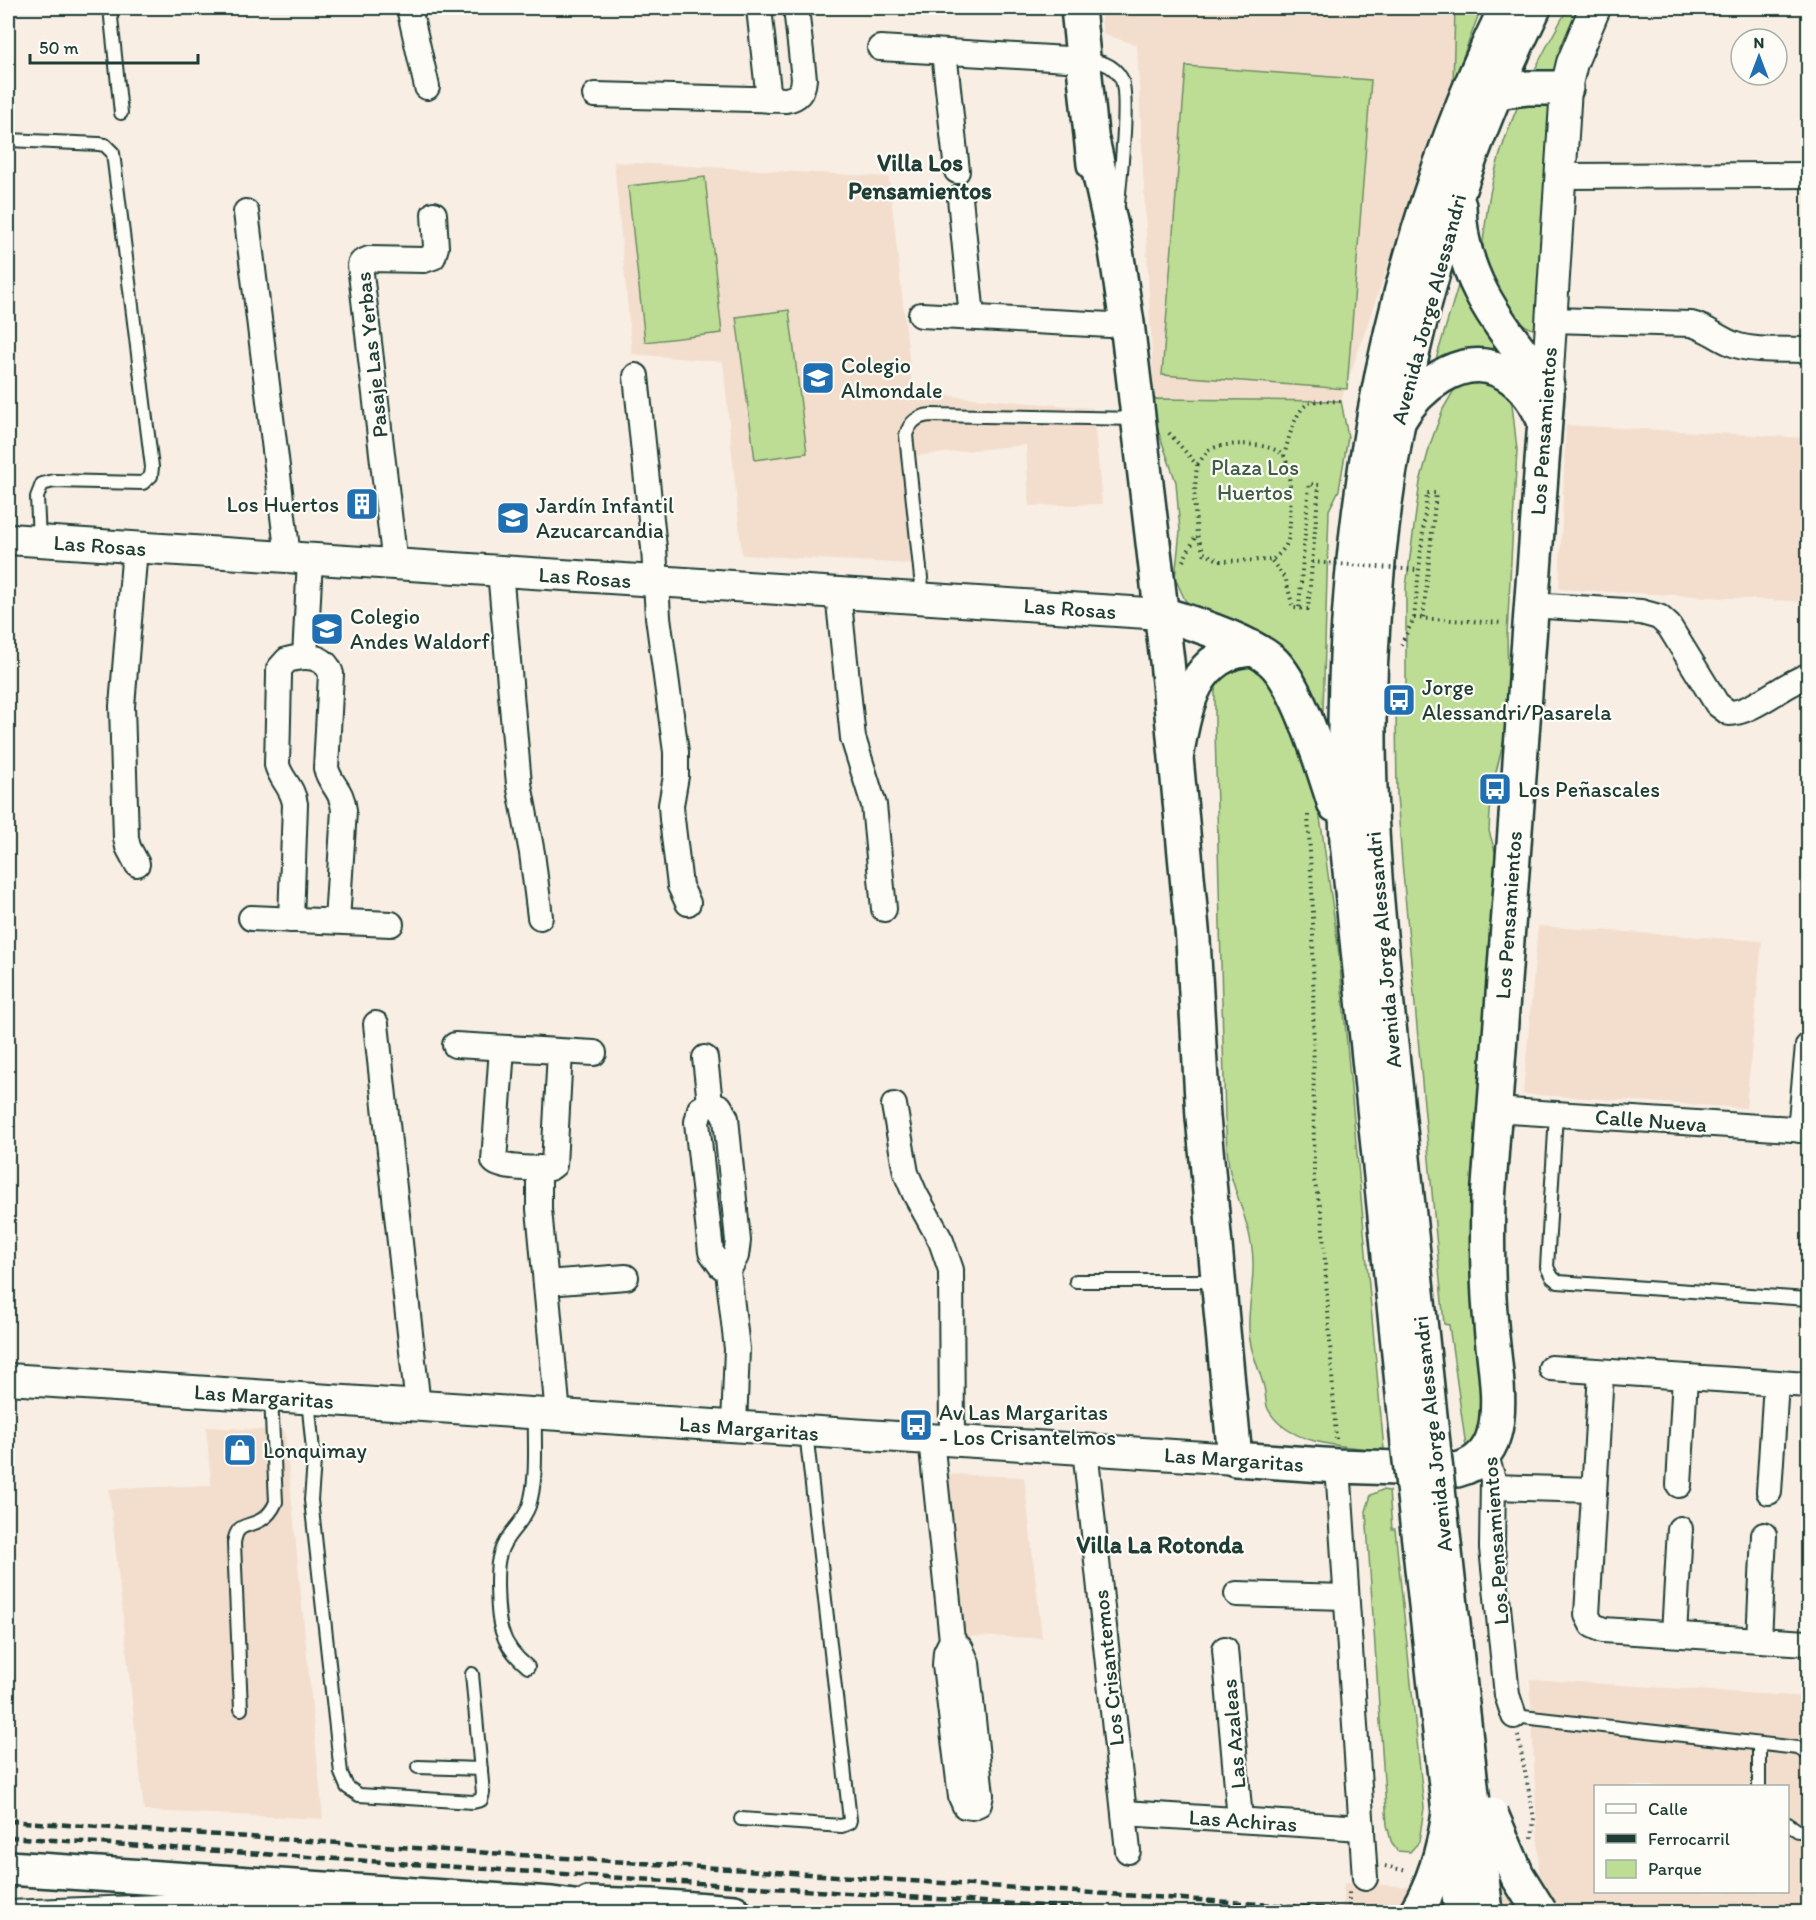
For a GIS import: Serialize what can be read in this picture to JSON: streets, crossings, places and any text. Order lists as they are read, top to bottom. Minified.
{"streets":{"main road":["Avenida Jorge Alessandri","Los Pensamientos","Las Margaritas"],"street":["Pasaje Las Yerbas","Las Rosas","Calle Nueva","Los Crisantemos","Las Azaleas","Las Achiras"]},"crossings":[["Pasaje Las Yerbas","Las Rosas"],["Los Pensamientos","Calle Nueva"],["Los Pensamientos","Las Margaritas"],["Las Margaritas","Los Crisantemos"],["Los Crisantemos","Las Achiras"],["Las Azaleas","Las Achiras"]],"districts":["Villa Los Pensamientos","Villa La Rotonda"],"parks":["Plaza Los Huertos"],"places":{"school or university":["Colegio Almondale","Jardín Infantil Azucarcandia","Colegio Andes Waldorf"],"building":["Los Huertos"],"bus stop":["Jorge Alessandri/Pasarela","Los Peñascales","Av Las Margaritas - Los Crisantelmos"],"shop":["Lonquimay"]},"legend":["Calle","Ferrocarril","Parque"],"scale_bar":"50 m","north":"top"}
